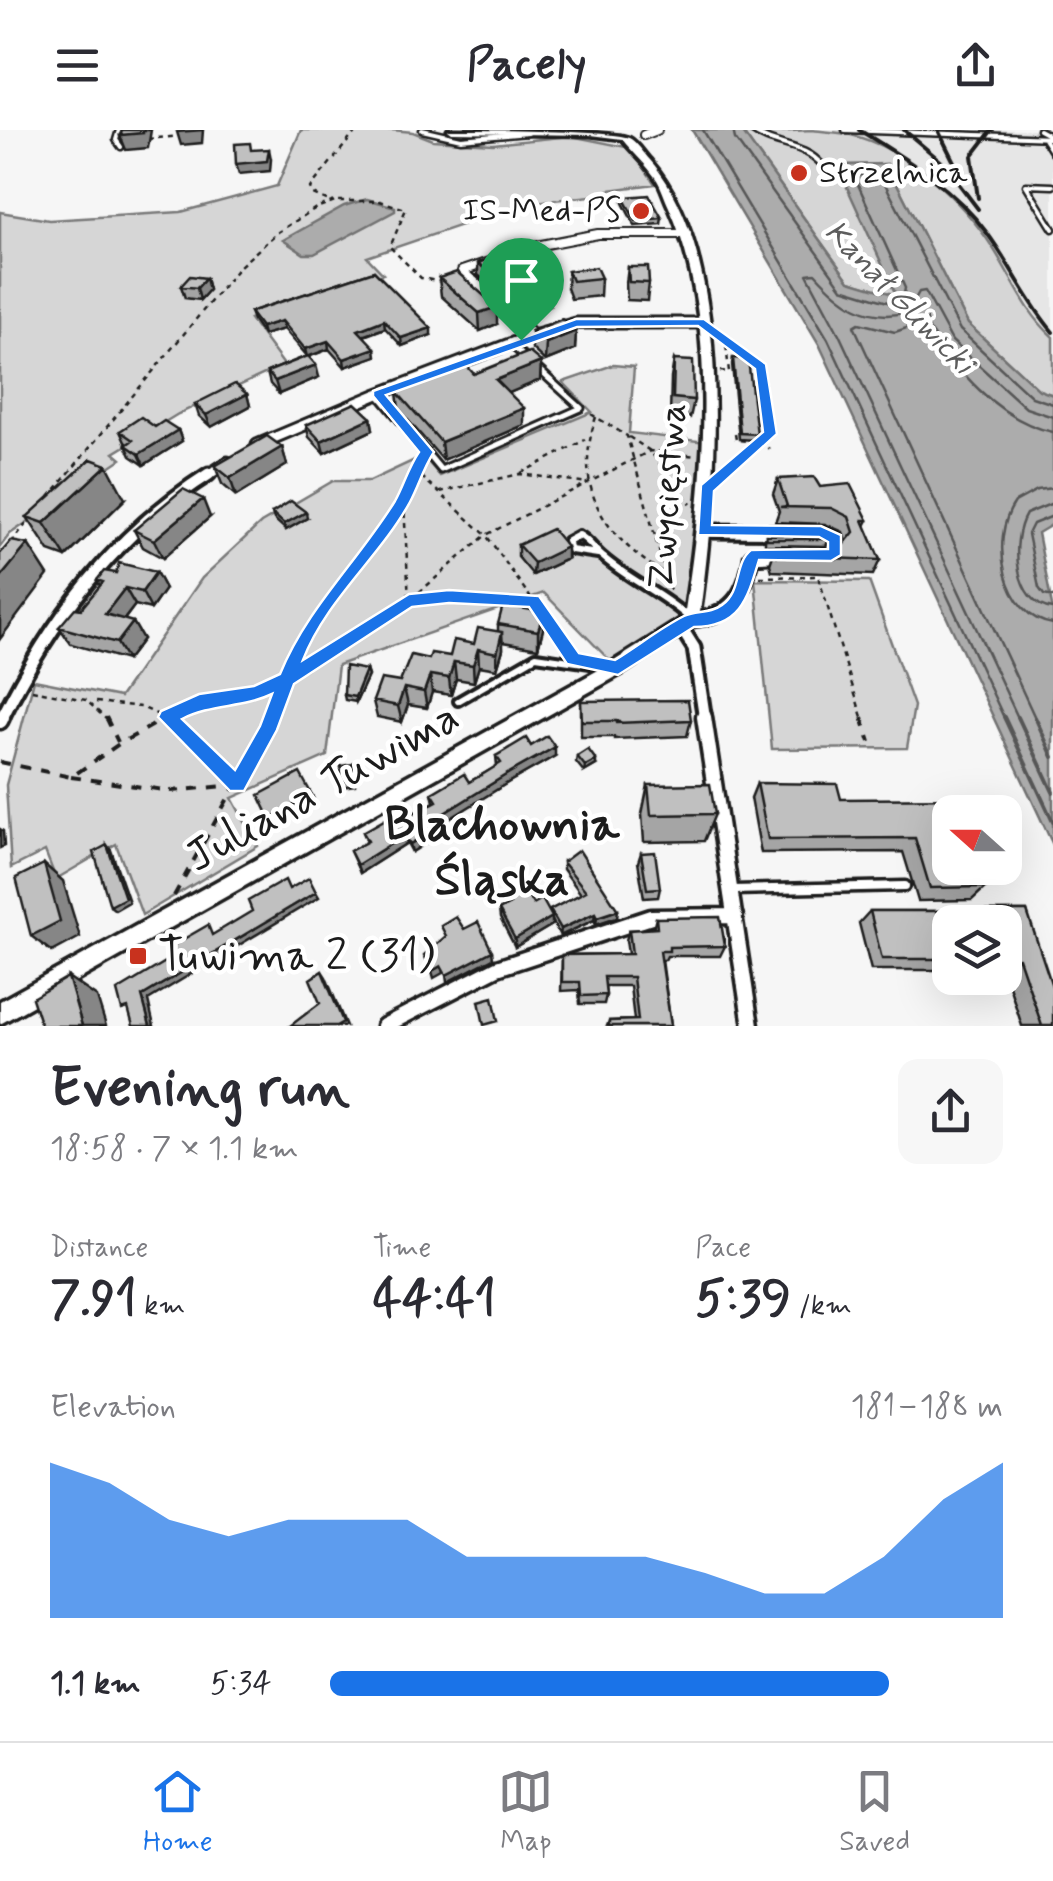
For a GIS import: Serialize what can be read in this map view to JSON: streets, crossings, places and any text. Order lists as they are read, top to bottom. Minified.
{"streets":{"street":["Zwycięstwa","Juliana Tuwima"]},"crossings":[["Zwycięstwa","Juliana Tuwima"]],"districts":["Blachownia Śląska"],"water":["Kanał Gliwicki"],"places":{"other":["Strzelnica","IS-Med-PS"],"transit":["Tuwima 2 (31)"]},"north":"left","page":{"header":"Pacely","heading":["Evening run","18:58 · 7 × 1.1 km"],"stats":[["Distance","7.91 km"],["Time","44:41"],["Pace","5:39 /km"]],"chart":["Elevation","181–188 m"],"list":[{"name":"1.1 km","note":"5:34"}],"tabs":["Home","Map","Saved"]}}
